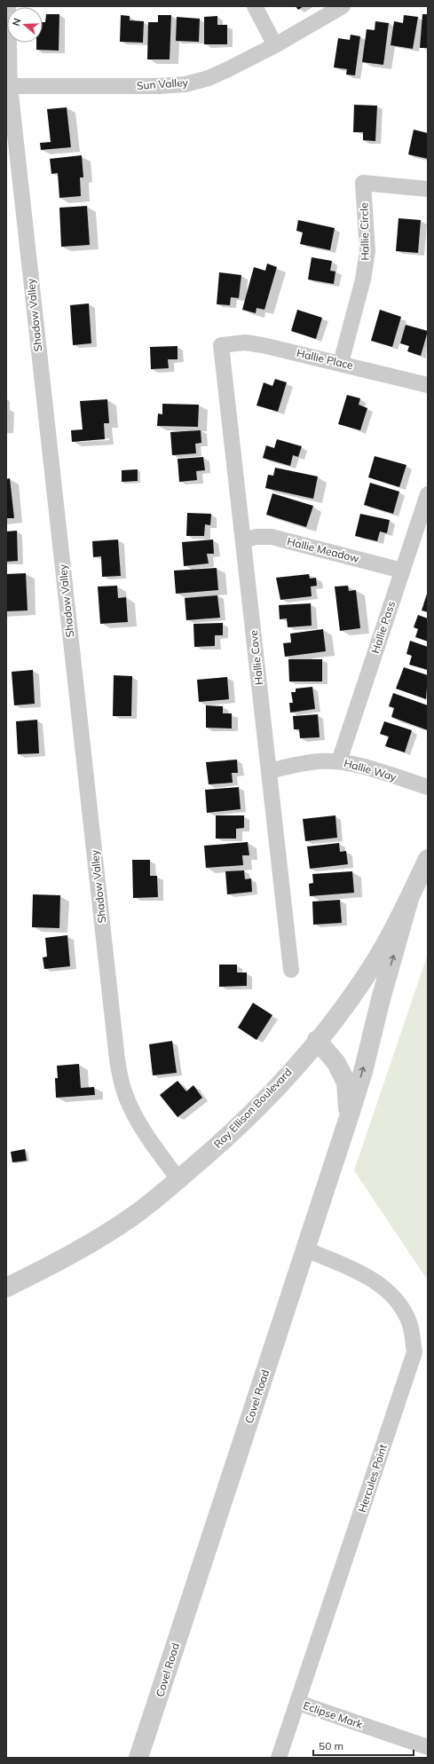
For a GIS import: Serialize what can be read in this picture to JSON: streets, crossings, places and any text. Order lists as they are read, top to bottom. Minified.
{"streets":{"street":["Sun Valley","Hallie Circle","Shadow Valley","Hallie Place","Hallie Meadow","Hallie Pass","Hallie Cove","Hallie Way","Ray Ellison Boulevard","Covel Road","Hercules Point","Eclipse Mark"]},"crossings":[["Sun Valley","Shadow Valley"],["Hallie Circle","Hallie Place"],["Shadow Valley","Ray Ellison Boulevard"],["Hallie Place","Hallie Cove"],["Hallie Meadow","Hallie Pass"],["Hallie Meadow","Hallie Cove"],["Hallie Pass","Hallie Way"],["Hallie Cove","Hallie Way"],["Ray Ellison Boulevard","Covel Road"],["Covel Road","Hercules Point"],["Hercules Point","Eclipse Mark"]],"scale_bar":"50 m","north":"left"}
